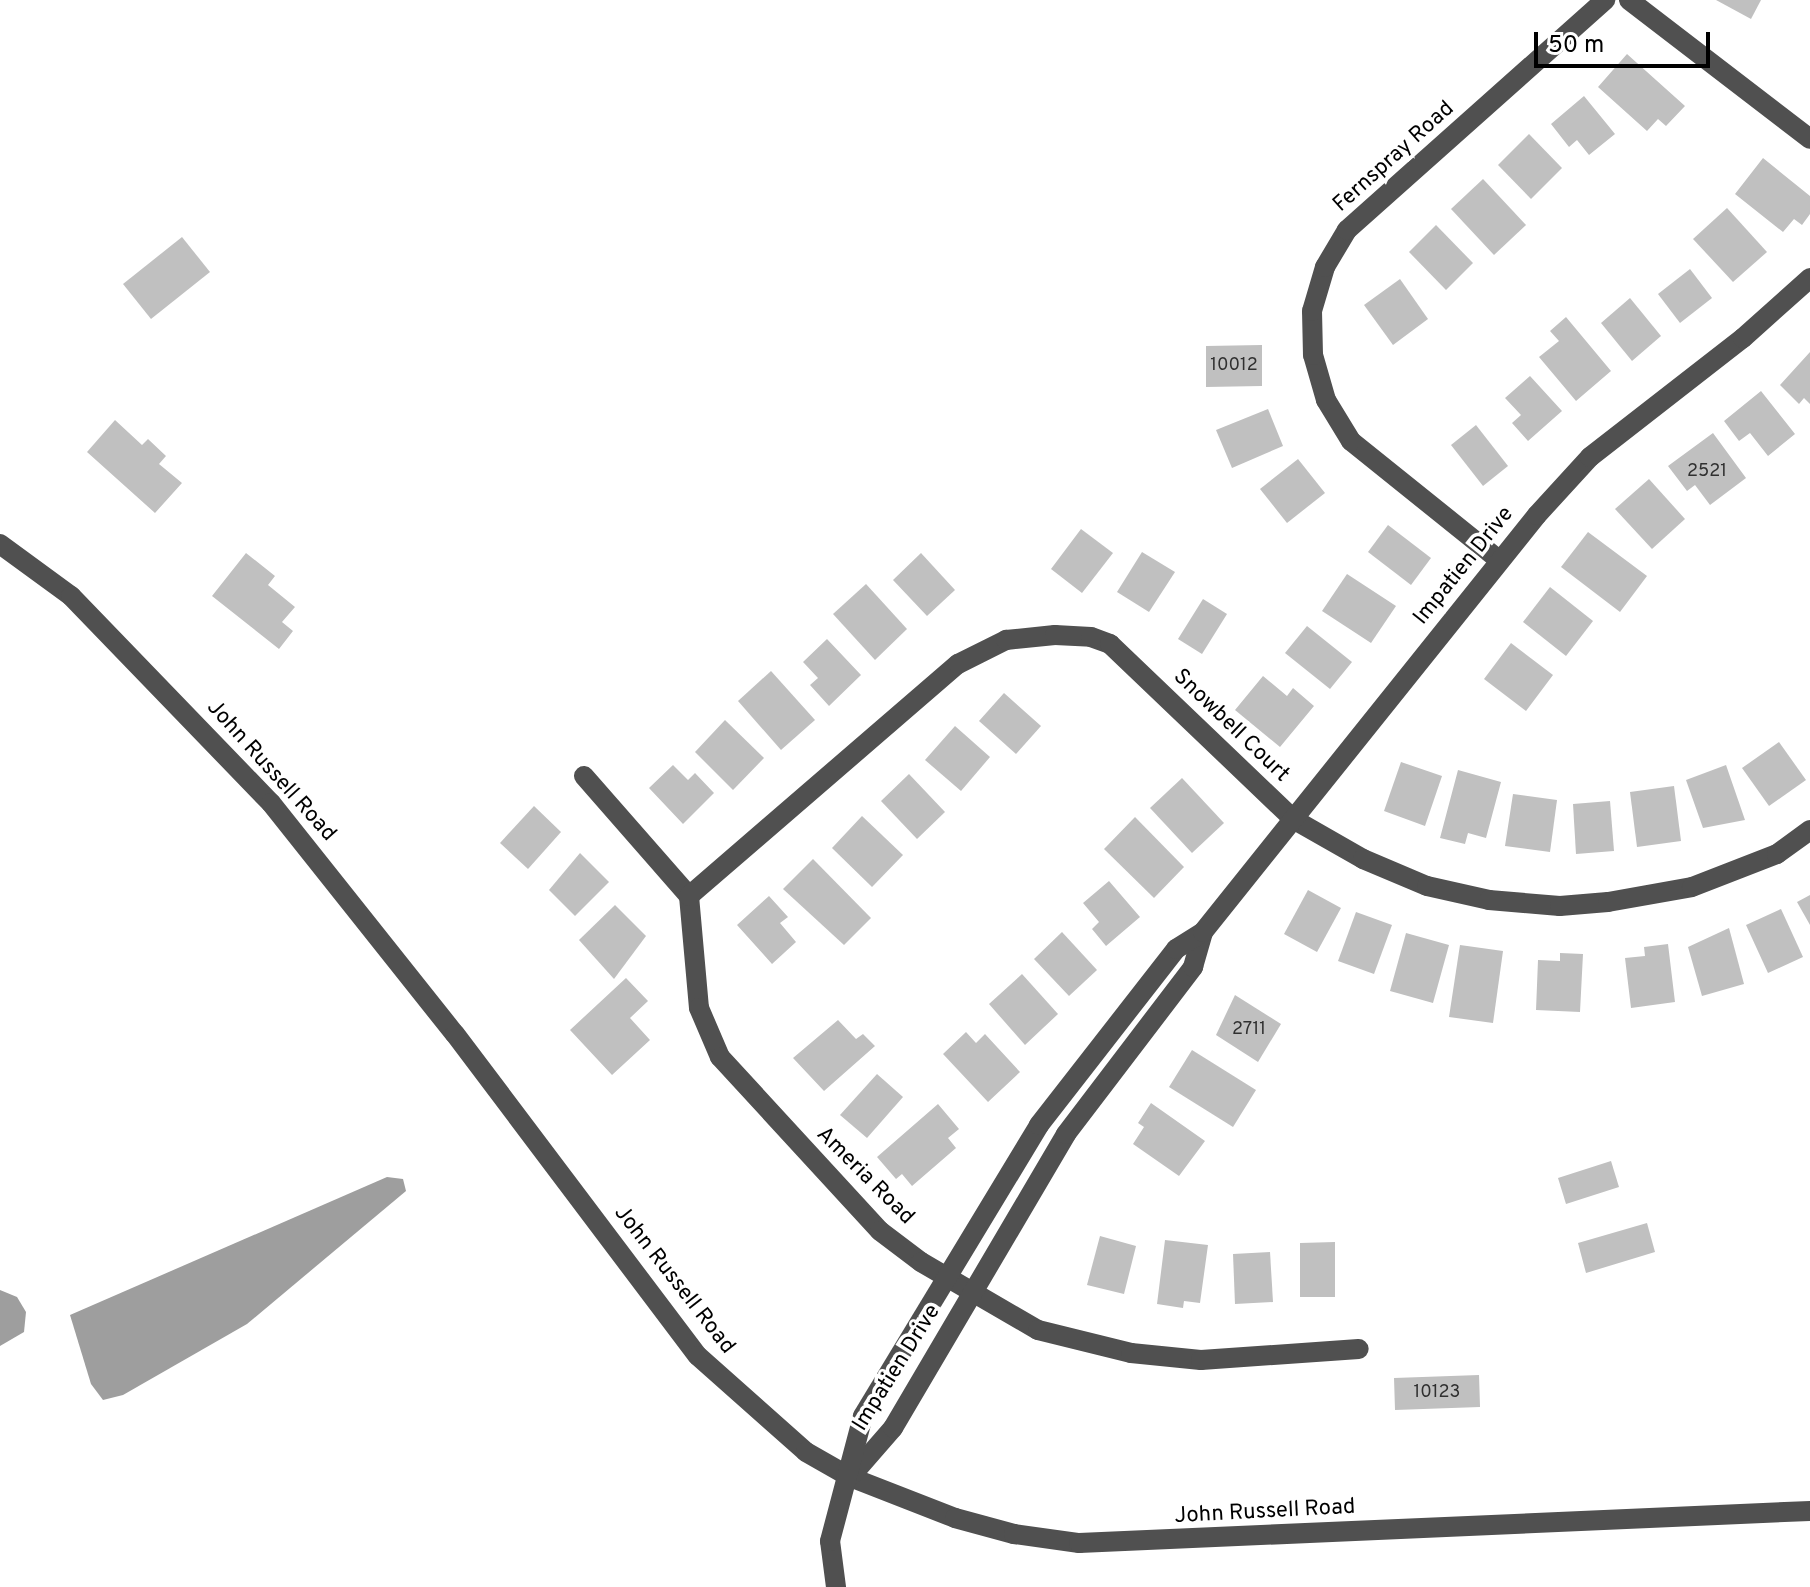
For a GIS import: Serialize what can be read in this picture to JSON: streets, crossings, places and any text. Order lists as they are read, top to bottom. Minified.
{"streets":{"street":["Fernspray Road","Impatien Drive","Snowbell Court","John Russell Road","Ameria Road"]},"crossings":[["Fernspray Road","Impatien Drive"],["Impatien Drive","Snowbell Court"],["Impatien Drive","John Russell Road"],["Impatien Drive","Ameria Road"],["Snowbell Court","Ameria Road"]],"house_numbers":["10012","2521","2711","10123"],"scale_bar":"50 m"}
